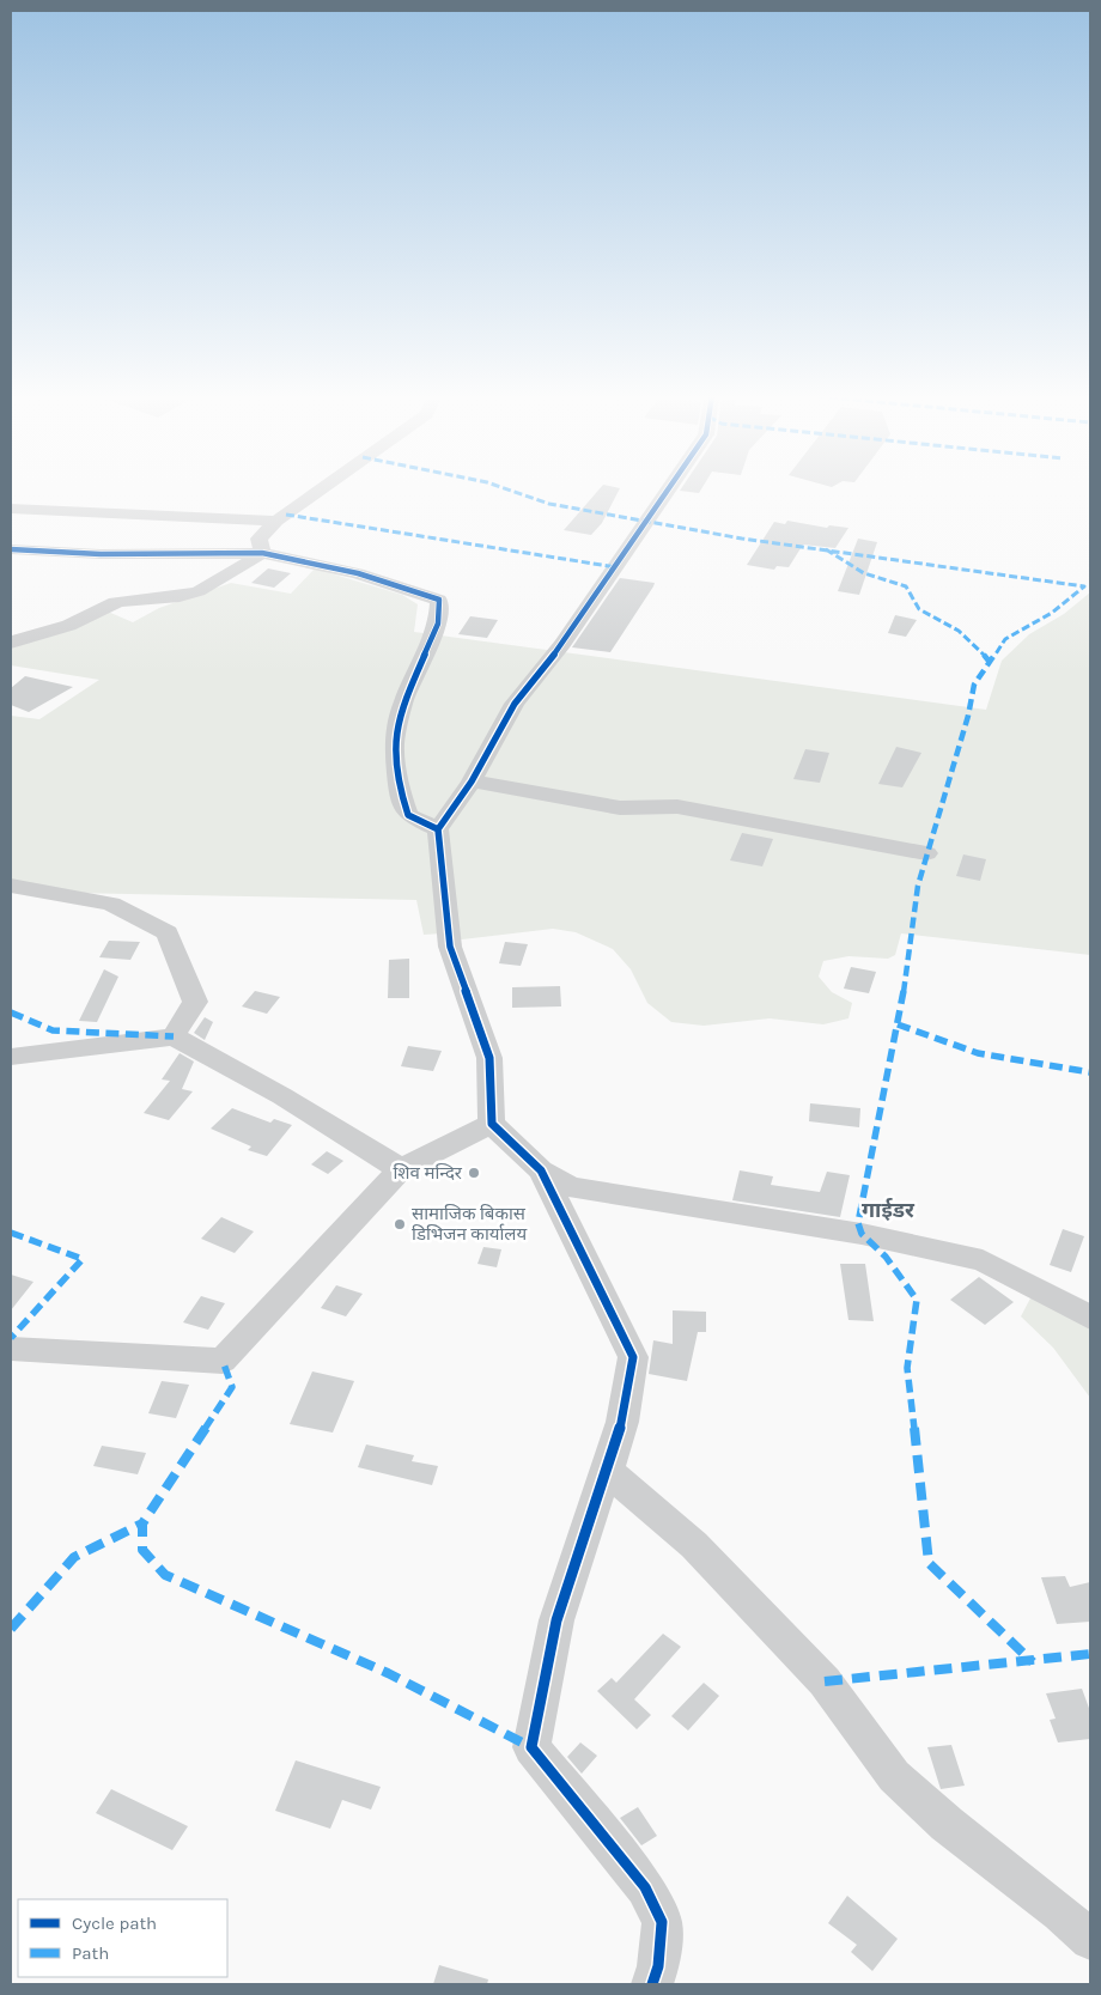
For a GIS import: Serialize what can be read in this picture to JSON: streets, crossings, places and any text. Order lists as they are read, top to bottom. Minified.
{"districts":["गाईडर"],"places":["शिव मन्दिर","सामाजिक बिकास डिभिजन कार्यालय"],"legend":["Cycle path","Path"]}
